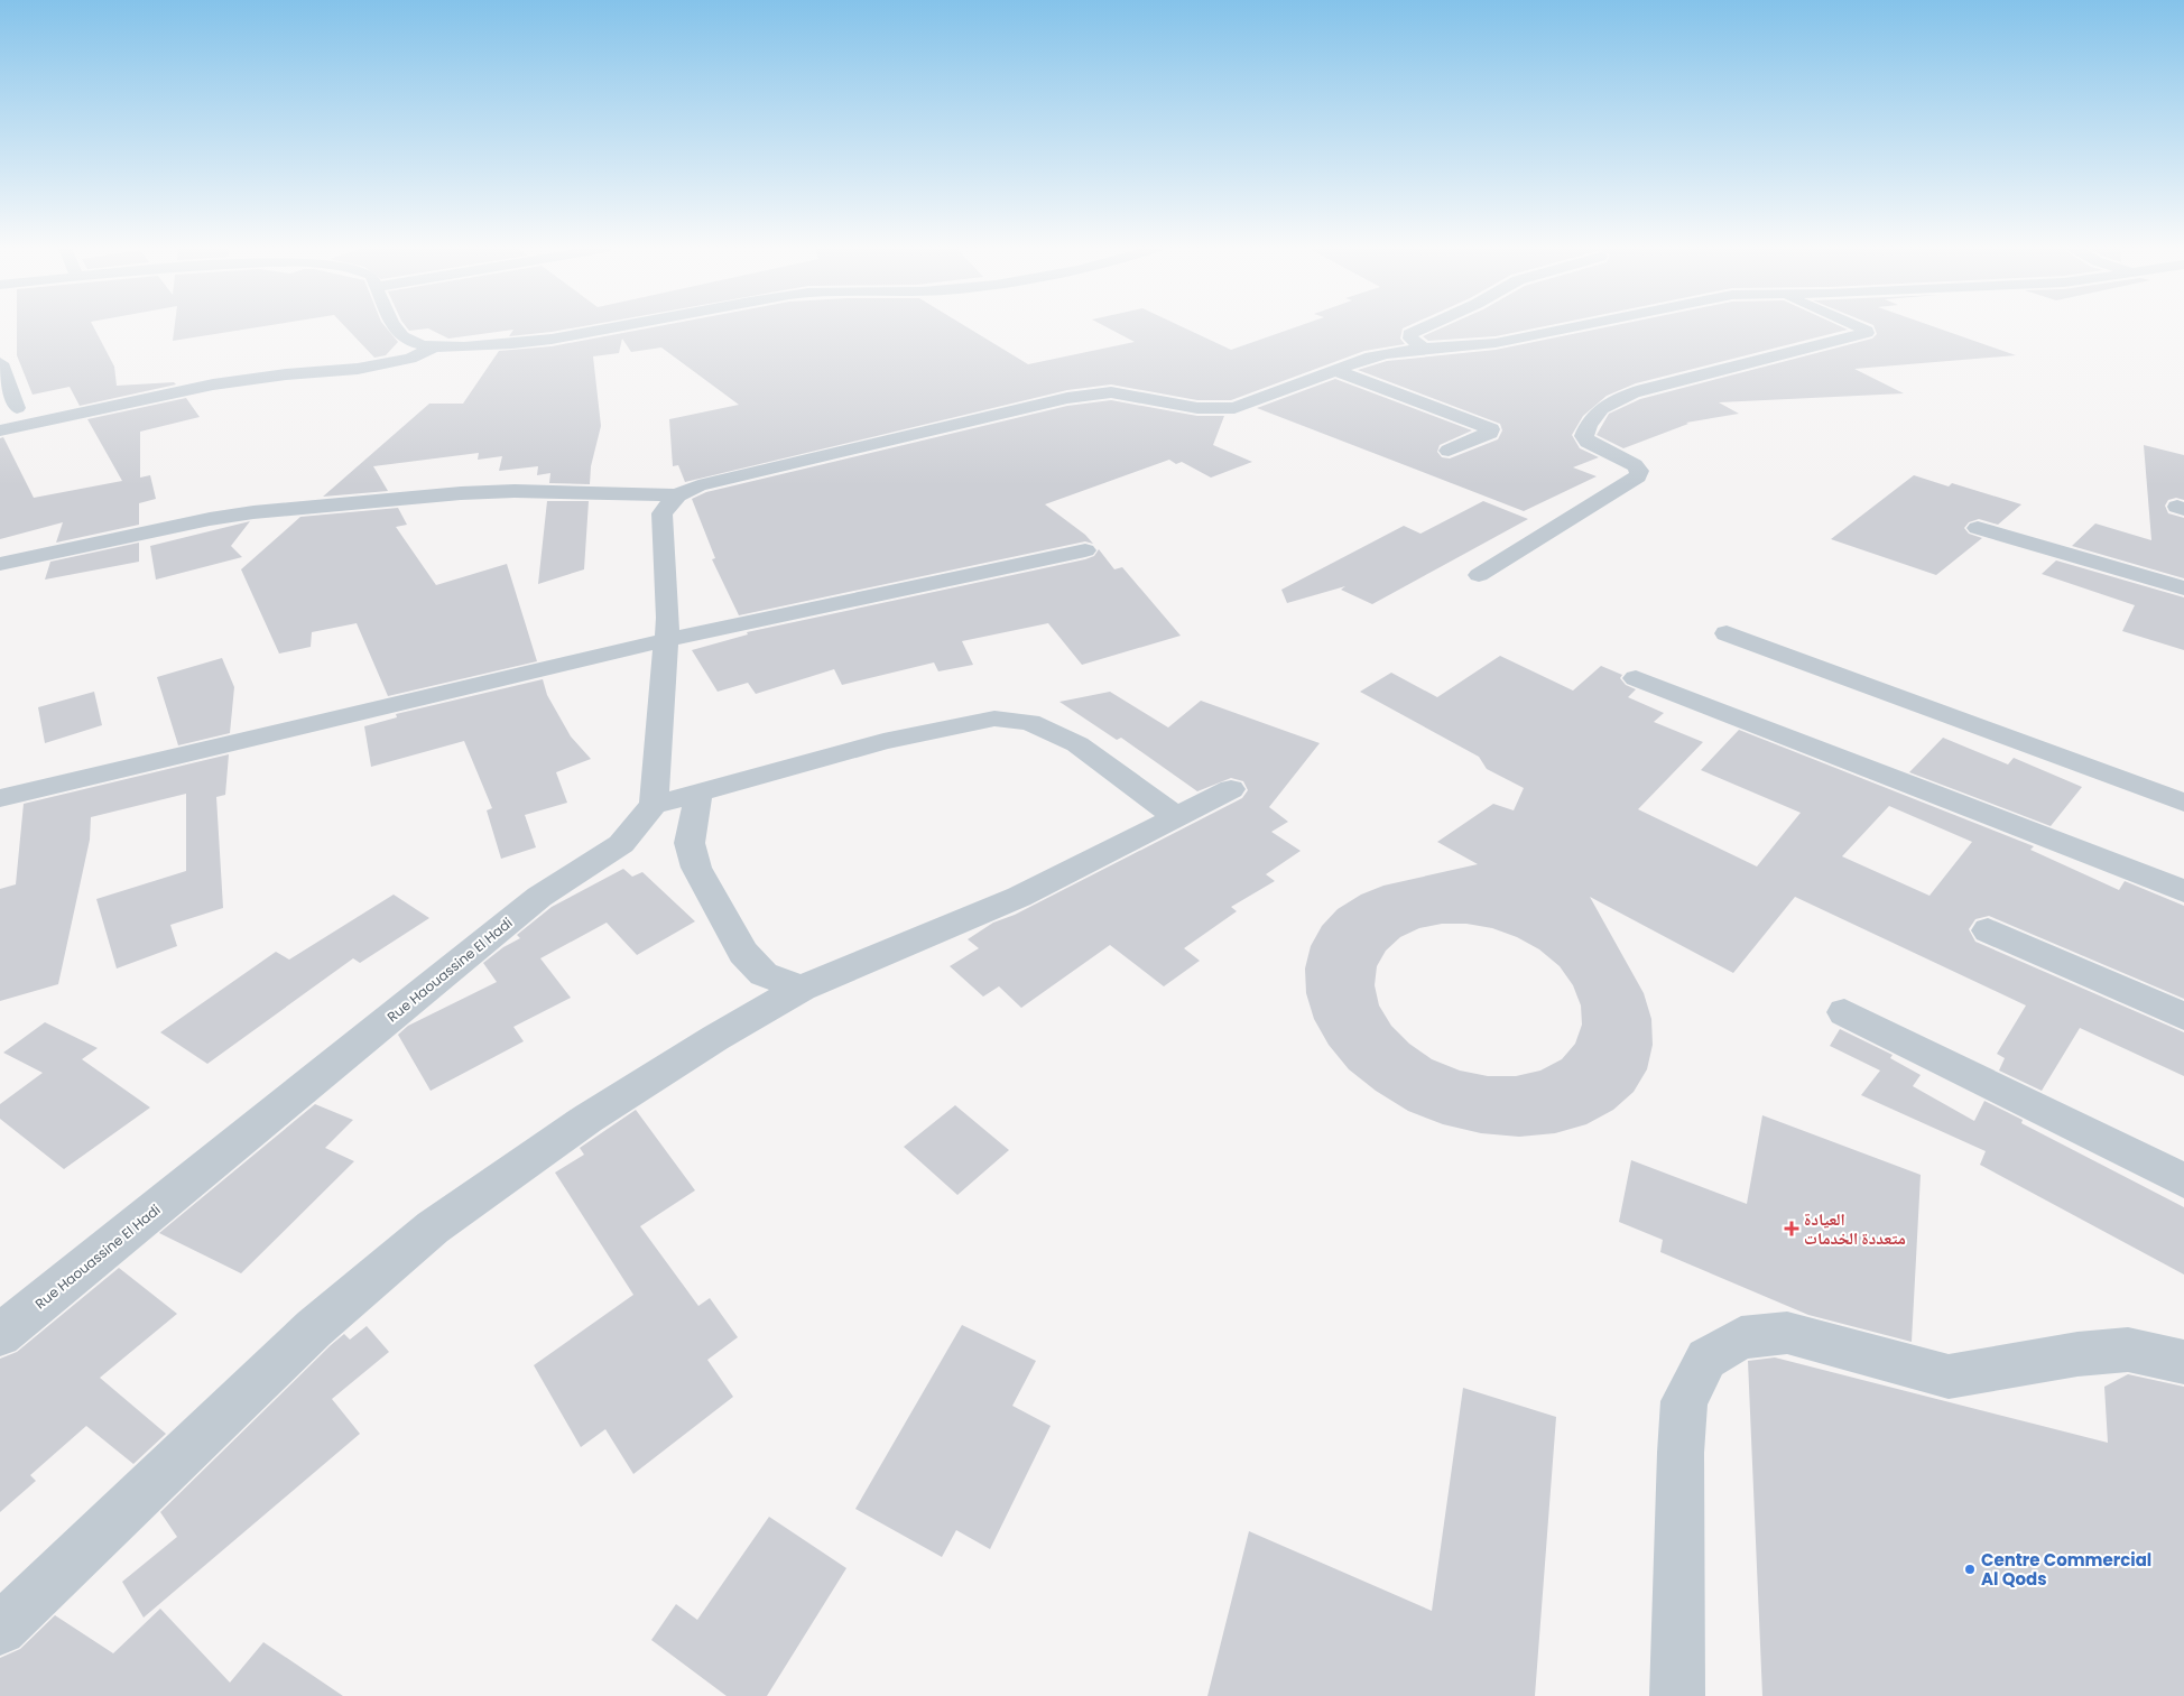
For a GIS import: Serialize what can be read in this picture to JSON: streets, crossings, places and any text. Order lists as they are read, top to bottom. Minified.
{"streets":{"street":["Rue Haouassine El Hadi"]},"places":{"health":["العيادة متعددة الخدمات"],"other":["Centre Commercial Al Qods"]}}
